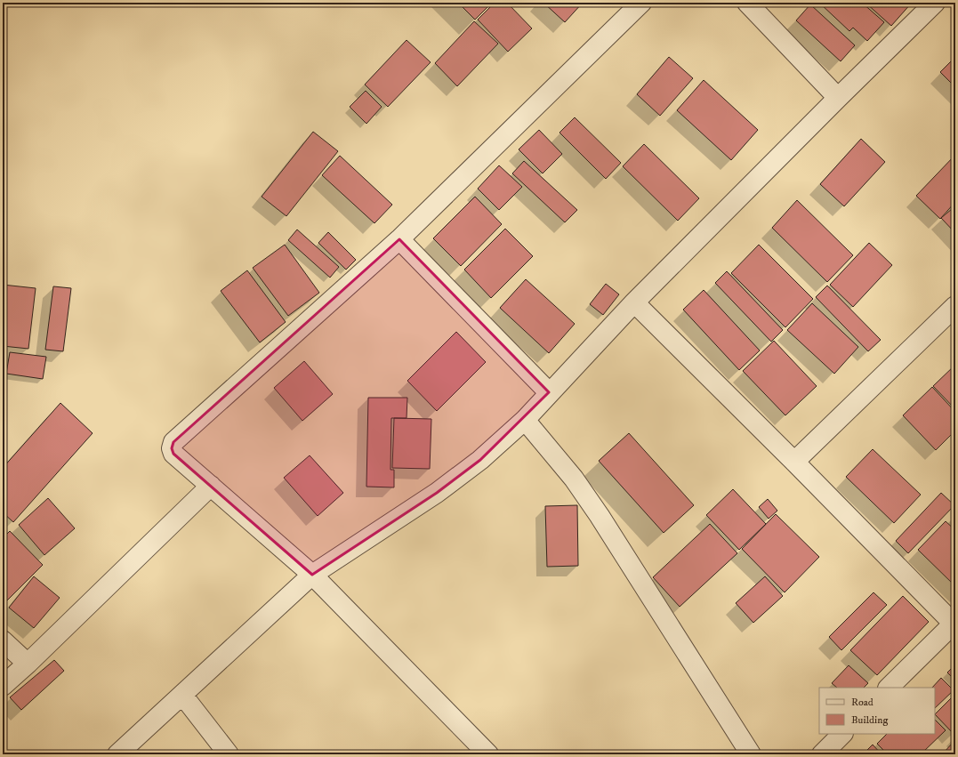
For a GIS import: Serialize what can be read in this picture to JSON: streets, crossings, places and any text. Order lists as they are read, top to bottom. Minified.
{"legend":["Road","Building"]}
